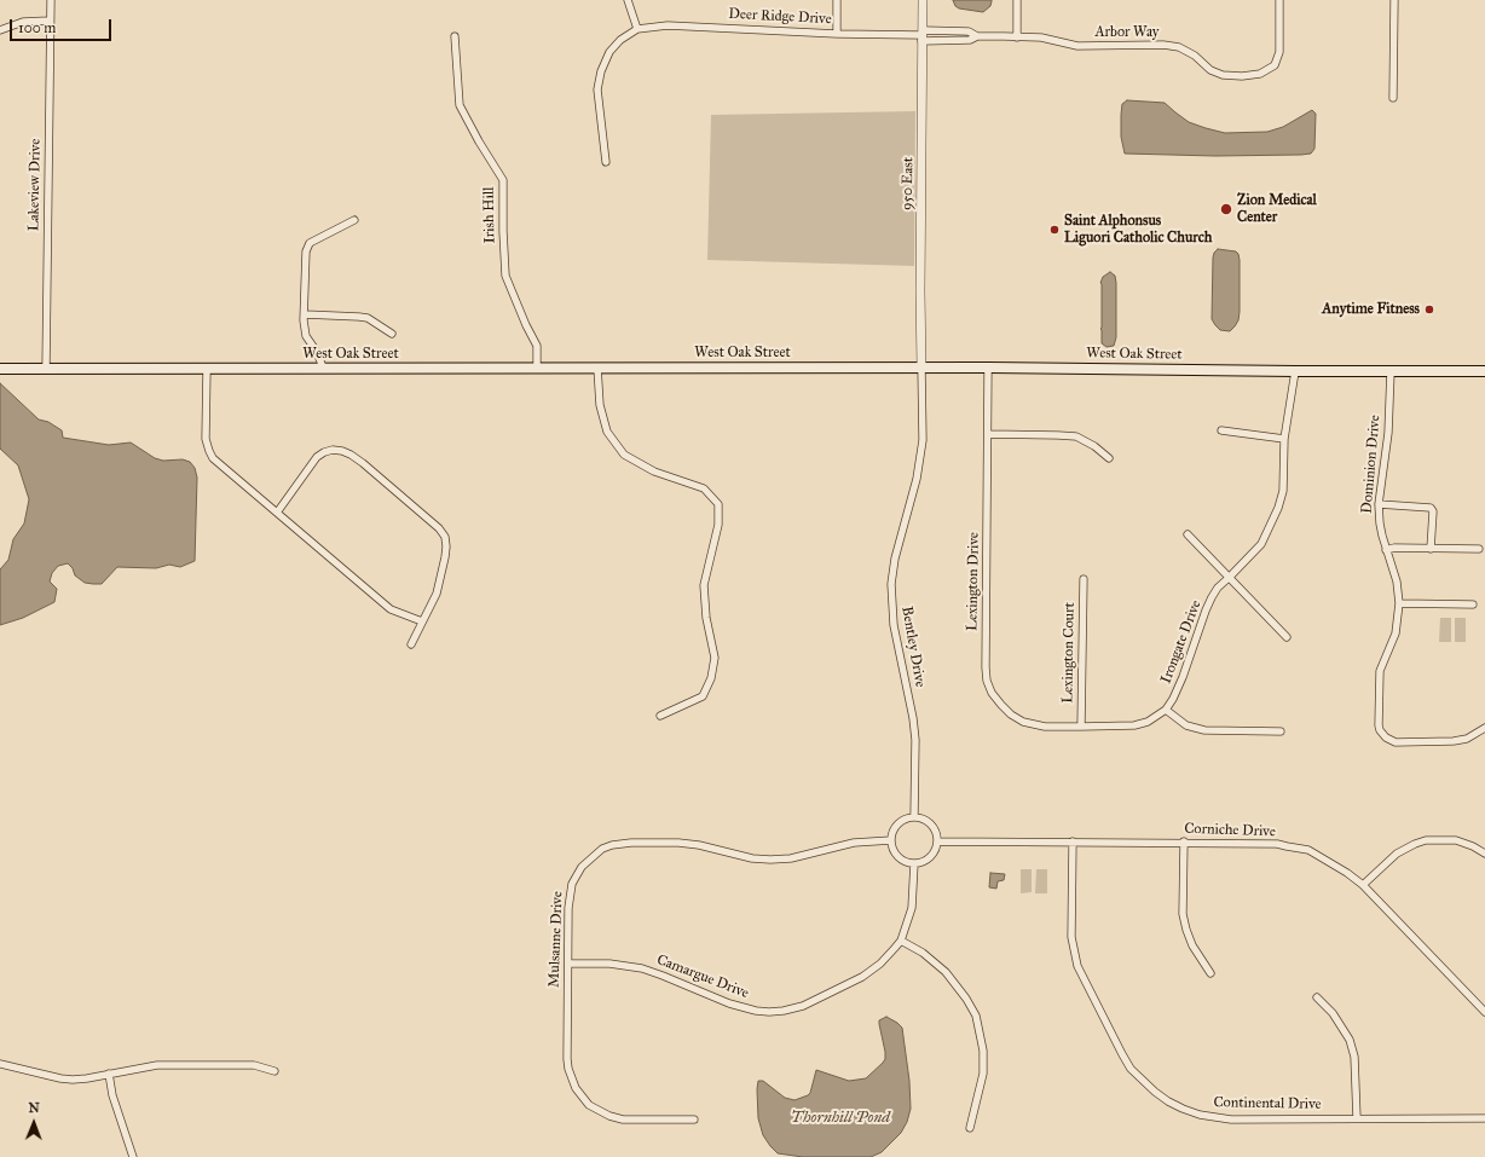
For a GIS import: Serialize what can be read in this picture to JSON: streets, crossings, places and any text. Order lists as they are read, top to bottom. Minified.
{"streets":{"main road":["West Oak Street"],"street":["Deer Ridge Drive","Arbor Way","950 East","Lakeview Drive","Irish Hill","Dominion Drive","Lexington Drive","Irongate Drive","Bentley Drive","Lexington Court","Corniche Drive","Mulsanne Drive","Camargue Drive","Continental Drive"]},"crossings":[["Deer Ridge Drive","Arbor Way"],["Deer Ridge Drive","950 East"],["Arbor Way","950 East"],["950 East","West Oak Street"],["950 East","Bentley Drive"],["Lakeview Drive","West Oak Street"],["Irish Hill","West Oak Street"],["West Oak Street","Dominion Drive"],["West Oak Street","Lexington Drive"],["West Oak Street","Irongate Drive"],["West Oak Street","Bentley Drive"],["Lexington Drive","Irongate Drive"],["Lexington Drive","Lexington Court"],["Irongate Drive","Lexington Court"],["Bentley Drive","Corniche Drive"],["Bentley Drive","Mulsanne Drive"],["Bentley Drive","Camargue Drive"],["Corniche Drive","Mulsanne Drive"],["Corniche Drive","Camargue Drive"],["Corniche Drive","Continental Drive"],["Mulsanne Drive","Camargue Drive"]],"water":["Thornhill Pond"],"places":["Zion Medical Center","Saint Alphonsus Liguori Catholic Church","Anytime Fitness"],"scale_bar":"100 m","north":"top"}
